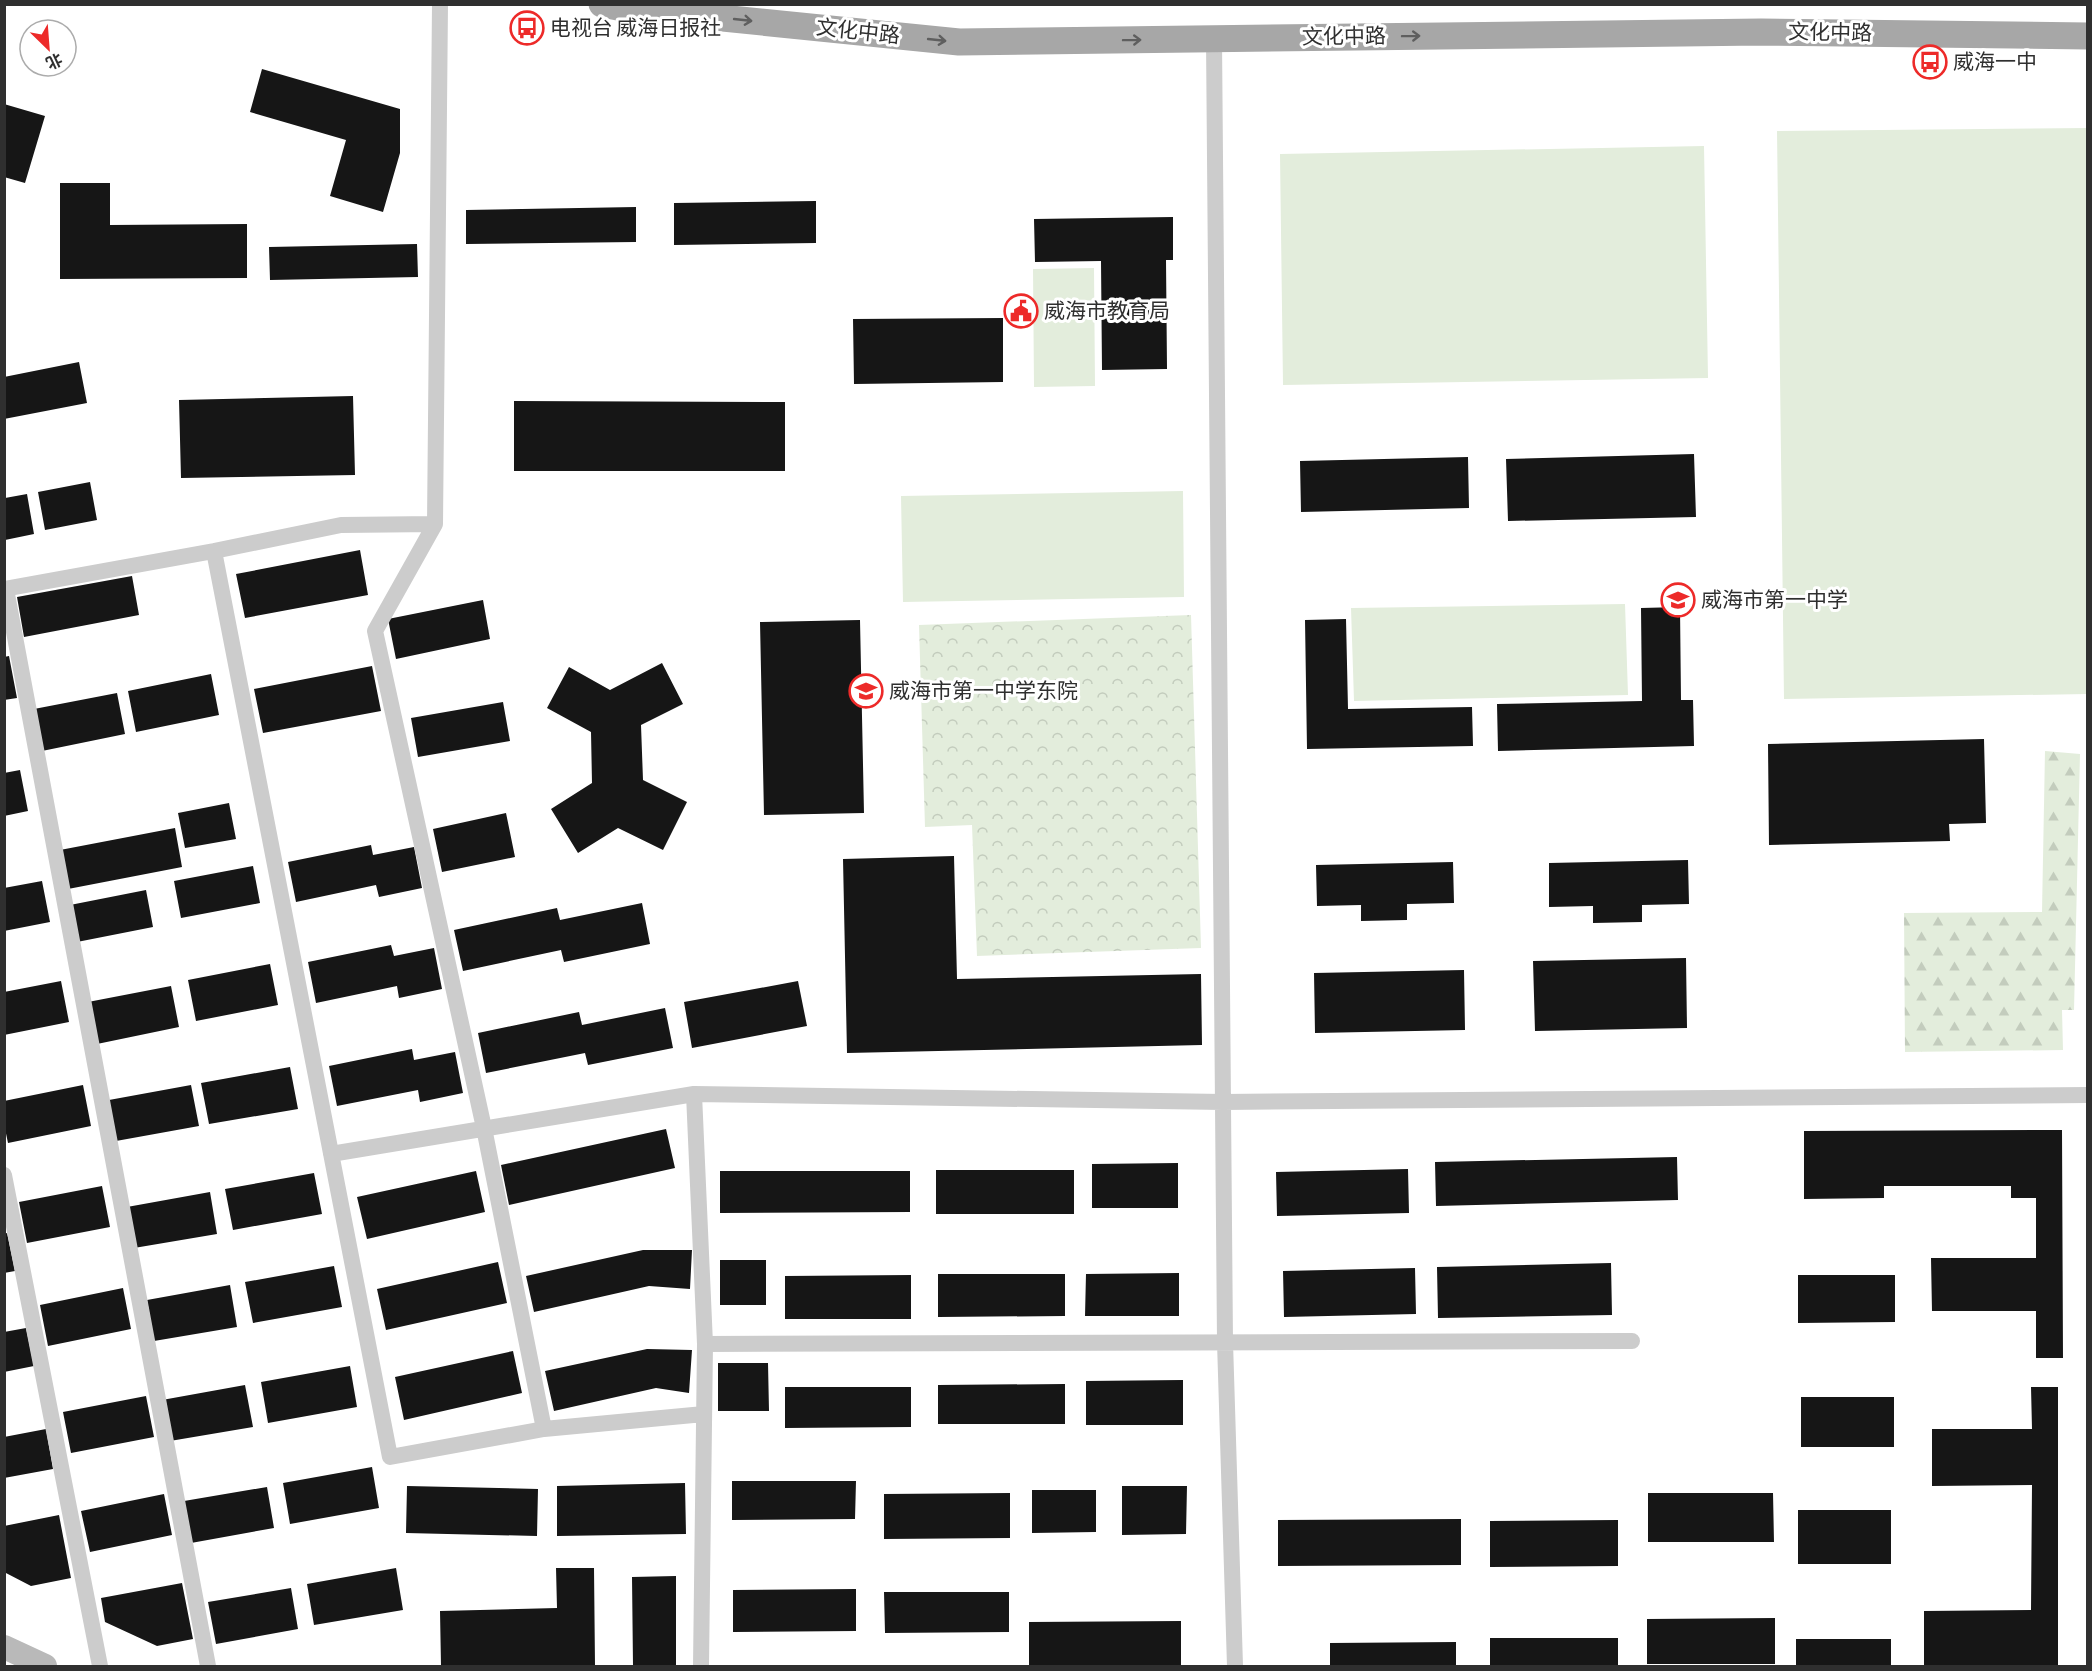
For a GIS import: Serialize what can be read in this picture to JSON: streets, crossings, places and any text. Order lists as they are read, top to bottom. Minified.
{"streets":{"main road":["文化中路"]},"one_way":["文化中路"],"places":{"bus stop":["电视台 威海日报社","威海一中"],"public building":["威海市教育局"],"school or university":["威海市第一中学","威海市第一中学东院"]},"north":"bottom right"}
